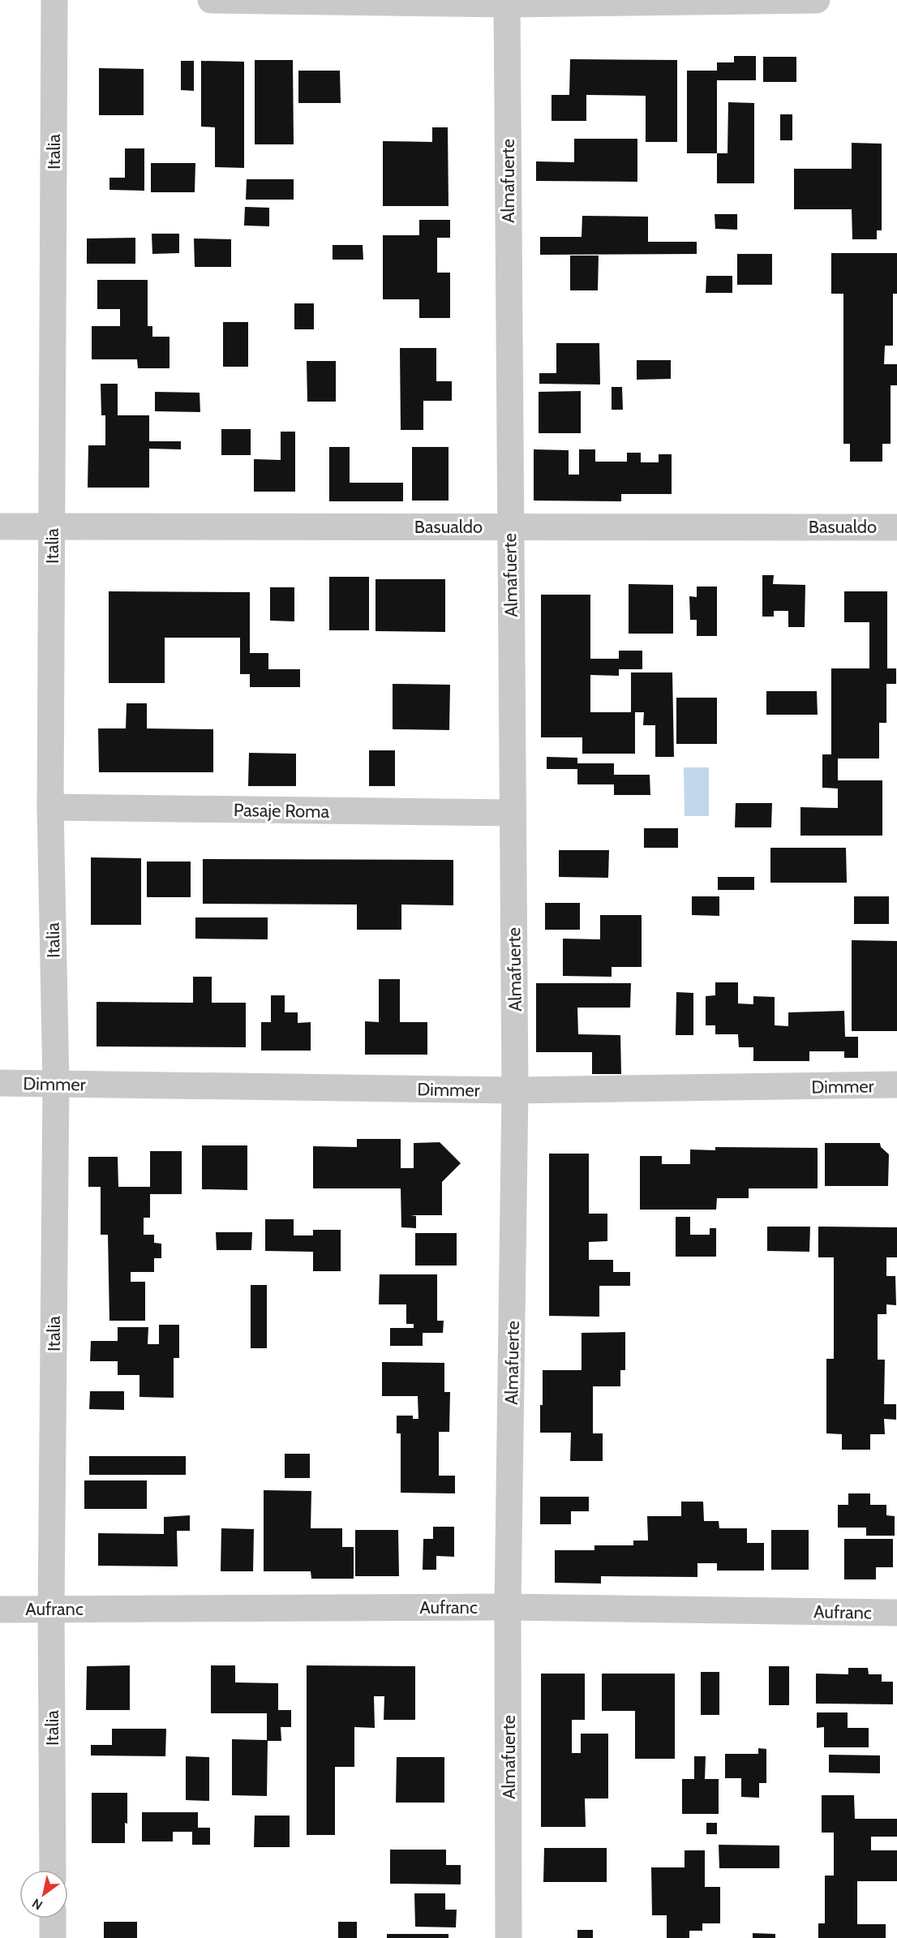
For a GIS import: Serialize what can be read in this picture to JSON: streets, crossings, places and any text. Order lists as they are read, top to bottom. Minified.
{"streets":{"street":["Italia","Almafuerte","Basualdo","Pasaje Roma","Dimmer","Aufranc"]},"crossings":[["Italia","Basualdo"],["Italia","Pasaje Roma"],["Italia","Dimmer"],["Italia","Aufranc"],["Almafuerte","Basualdo"],["Almafuerte","Pasaje Roma"],["Almafuerte","Dimmer"],["Almafuerte","Aufranc"]],"north":"bottom left"}
